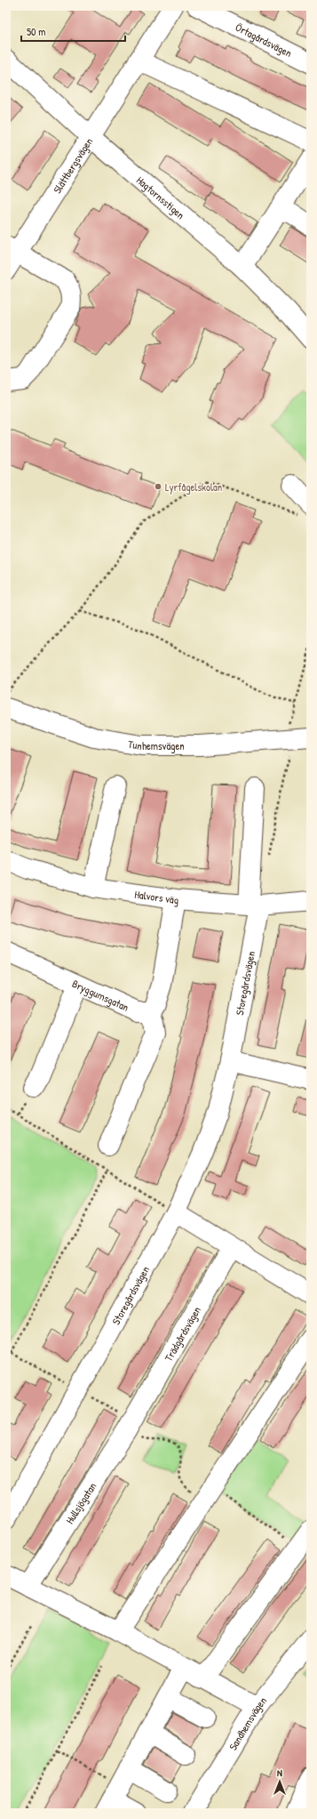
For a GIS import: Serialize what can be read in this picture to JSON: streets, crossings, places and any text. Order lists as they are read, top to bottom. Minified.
{"streets":{"street":["Örtagårdsvägen","Slättbergsvägen","Hagtornsstigen","Tunhemsvägen","Halvors väg","Storegårdsvägen","Bryggumsgatan","Trädgårdsvägen","Hullsjögatan","Sandhemsvägen"]},"crossings":[["Slättbergsvägen","Hagtornsstigen"],["Halvors väg","Storegårdsvägen"],["Trädgårdsvägen","Hullsjögatan"]],"places":["Lyrfågelskolan"],"scale_bar":"50 m","north":"top"}
